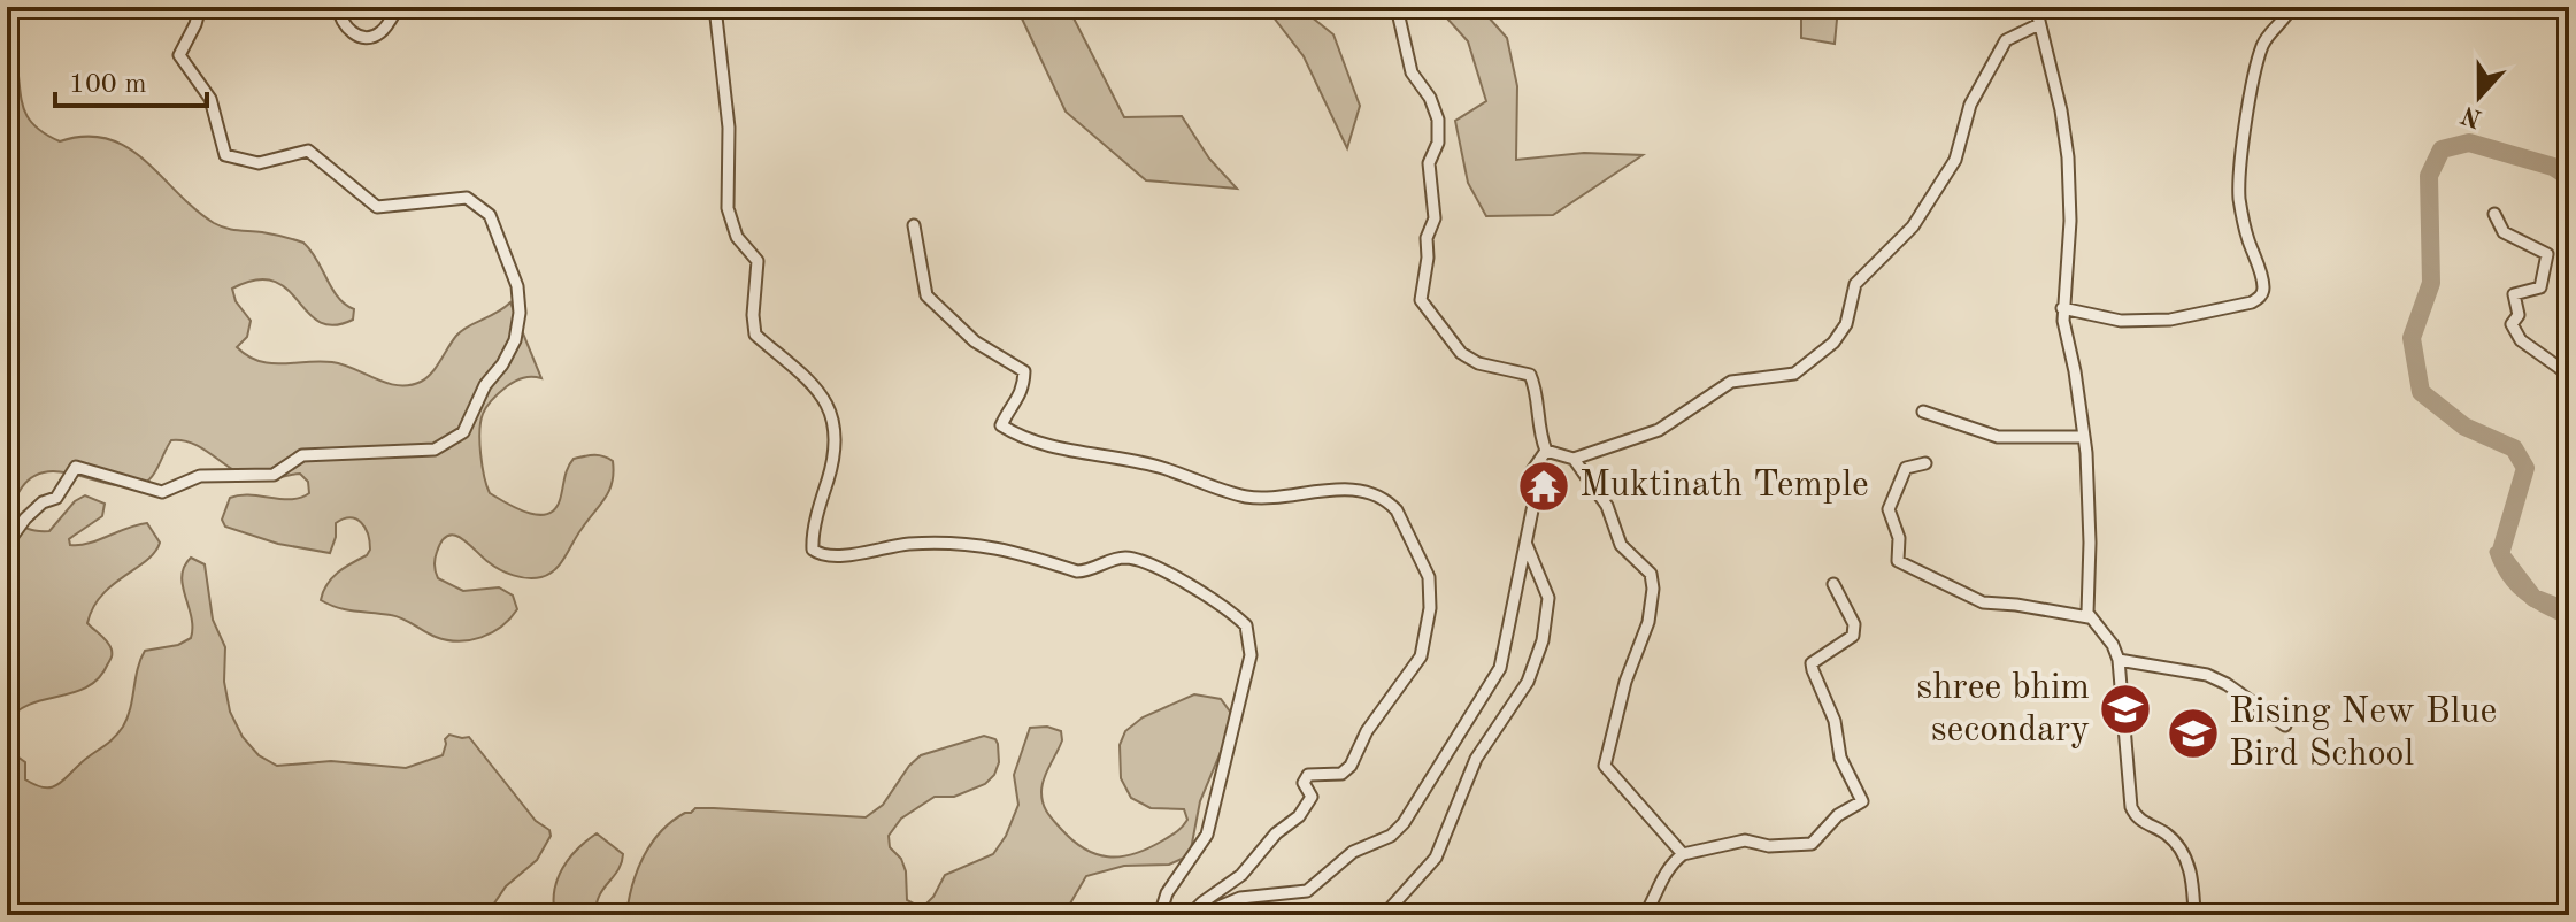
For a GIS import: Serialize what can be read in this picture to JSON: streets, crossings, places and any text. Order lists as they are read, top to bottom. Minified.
{"places":{"temple":["Muktinath Temple"],"school or university":["shree bhim secondary","Rising New Blue Bird School"]},"scale_bar":"100 m","north":"bottom"}
